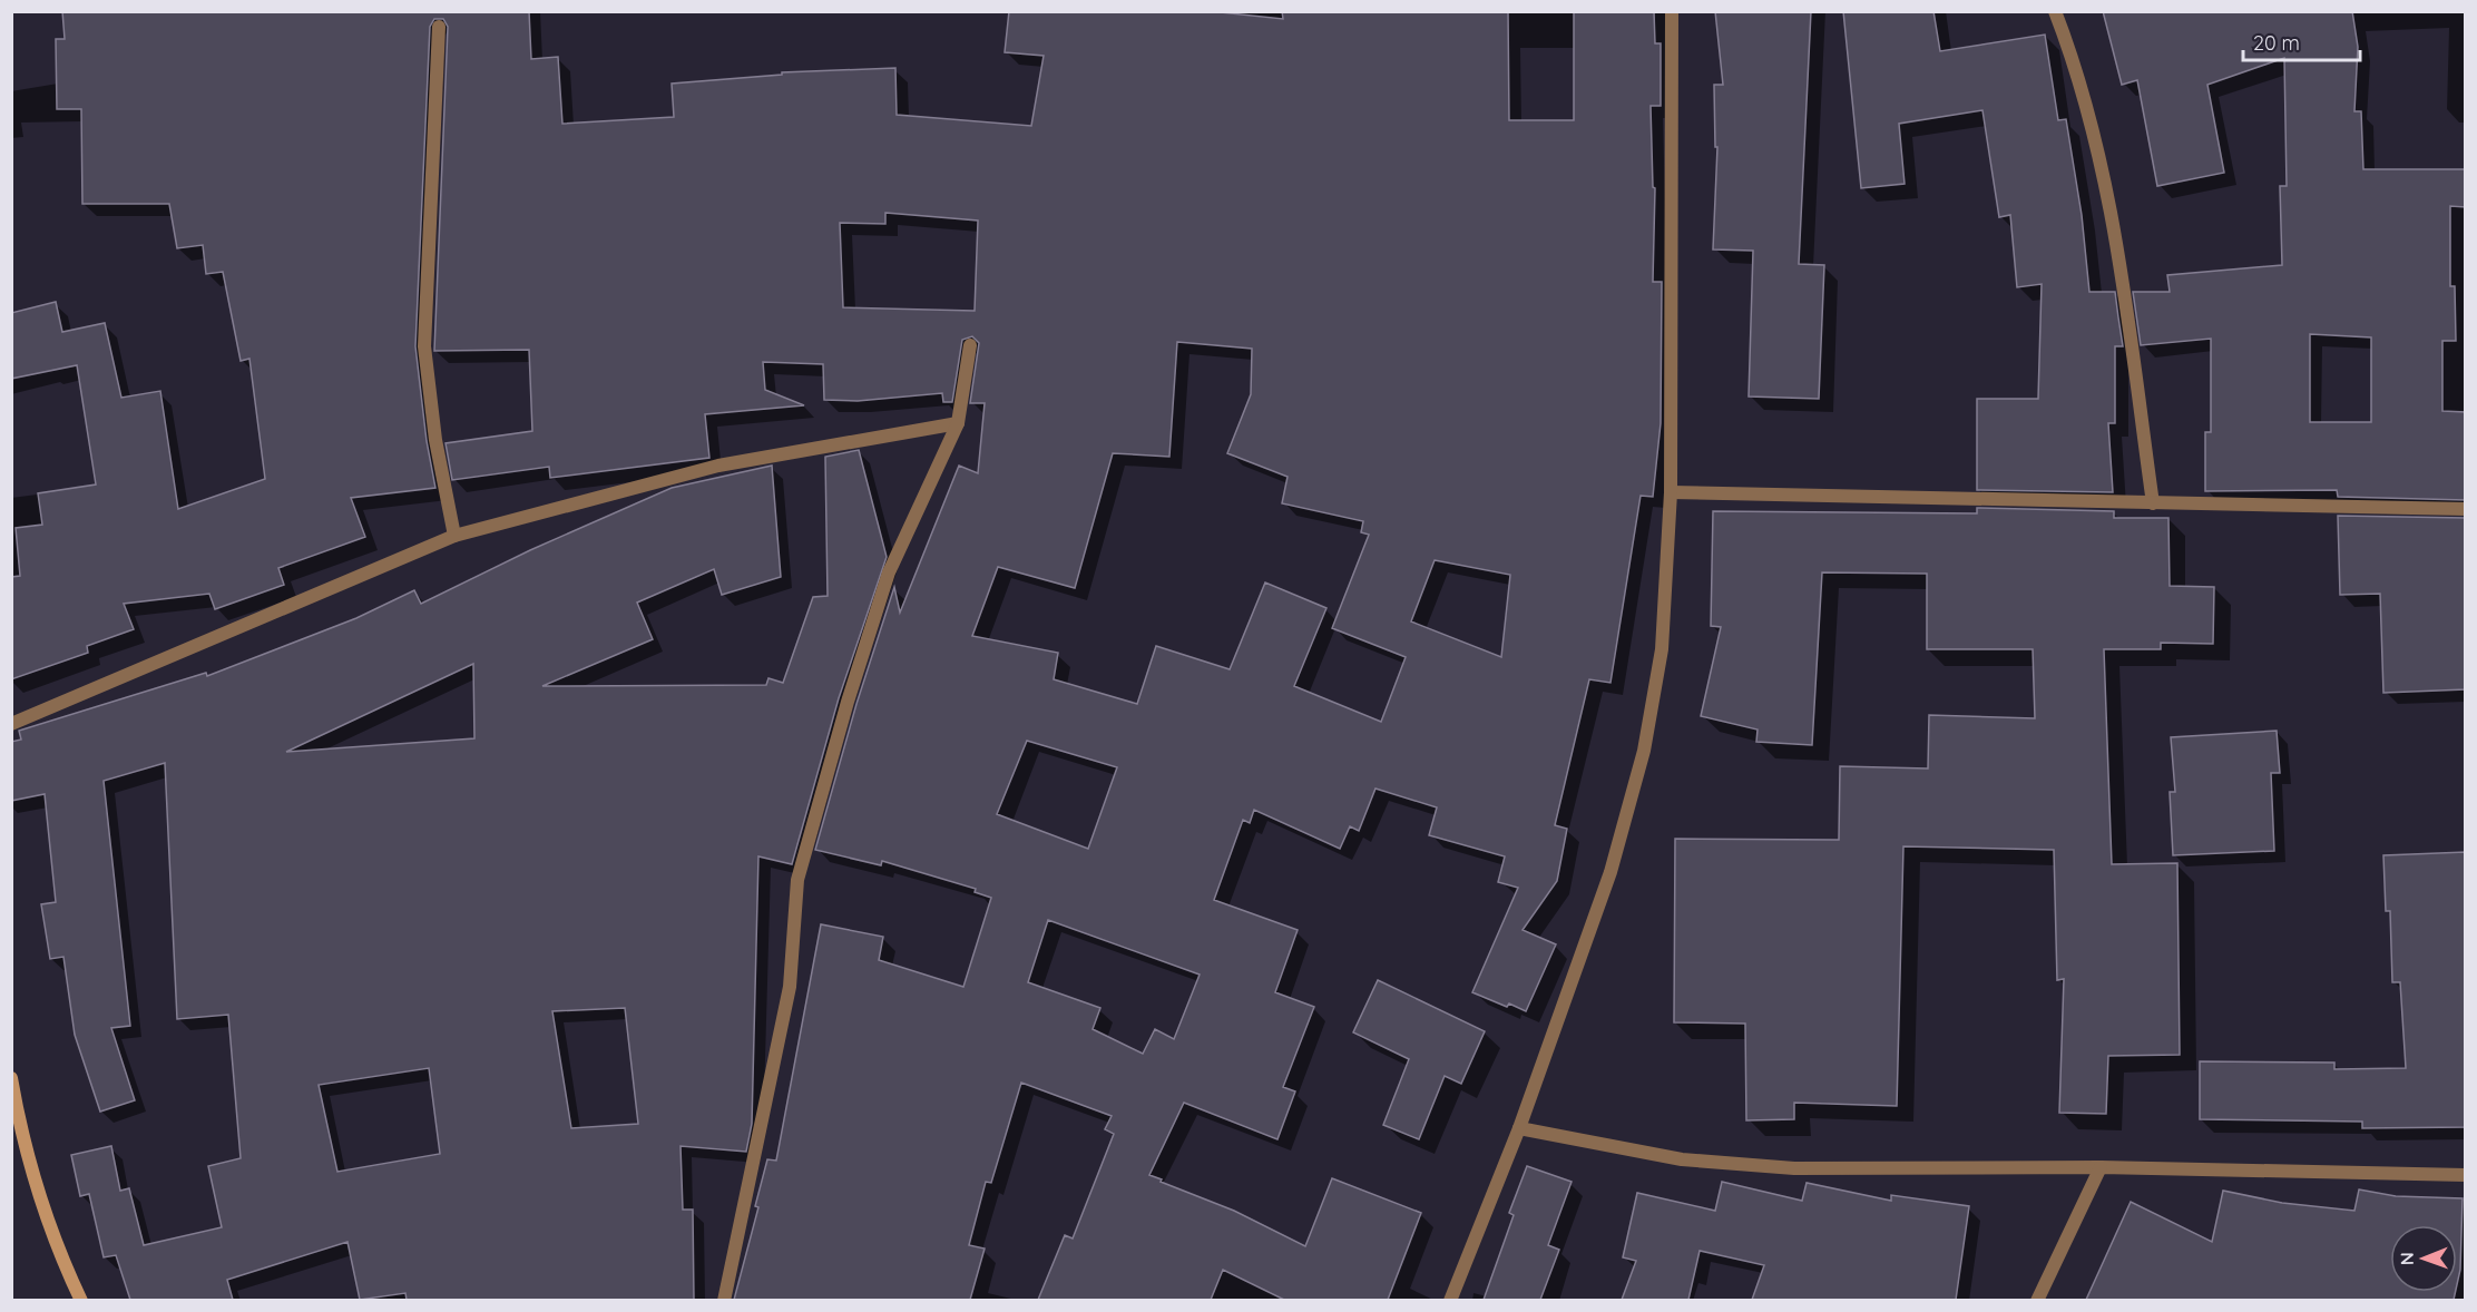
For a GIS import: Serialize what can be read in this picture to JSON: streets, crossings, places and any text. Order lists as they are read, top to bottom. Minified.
{"scale_bar":"20 m","north":"left"}
